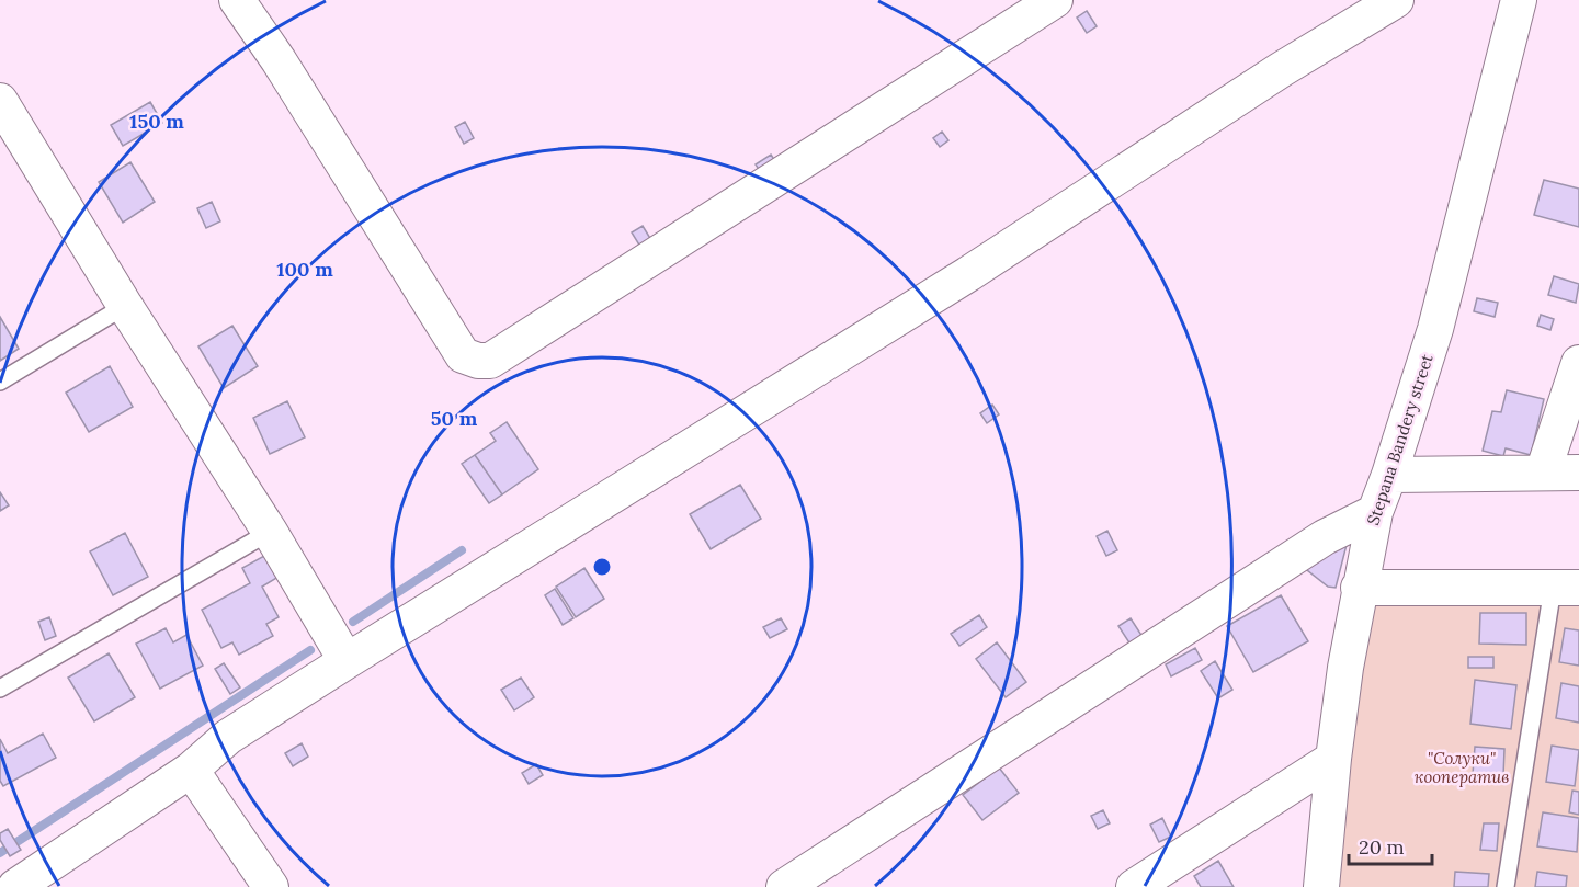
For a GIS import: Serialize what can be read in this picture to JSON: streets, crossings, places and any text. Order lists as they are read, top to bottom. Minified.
{"streets":{"street":["Stepana Bandery street"]},"parks":["\"Солуки\" кооператив"],"scale_bar":"20 m","rings":["150 m","100 m","50 m"]}
